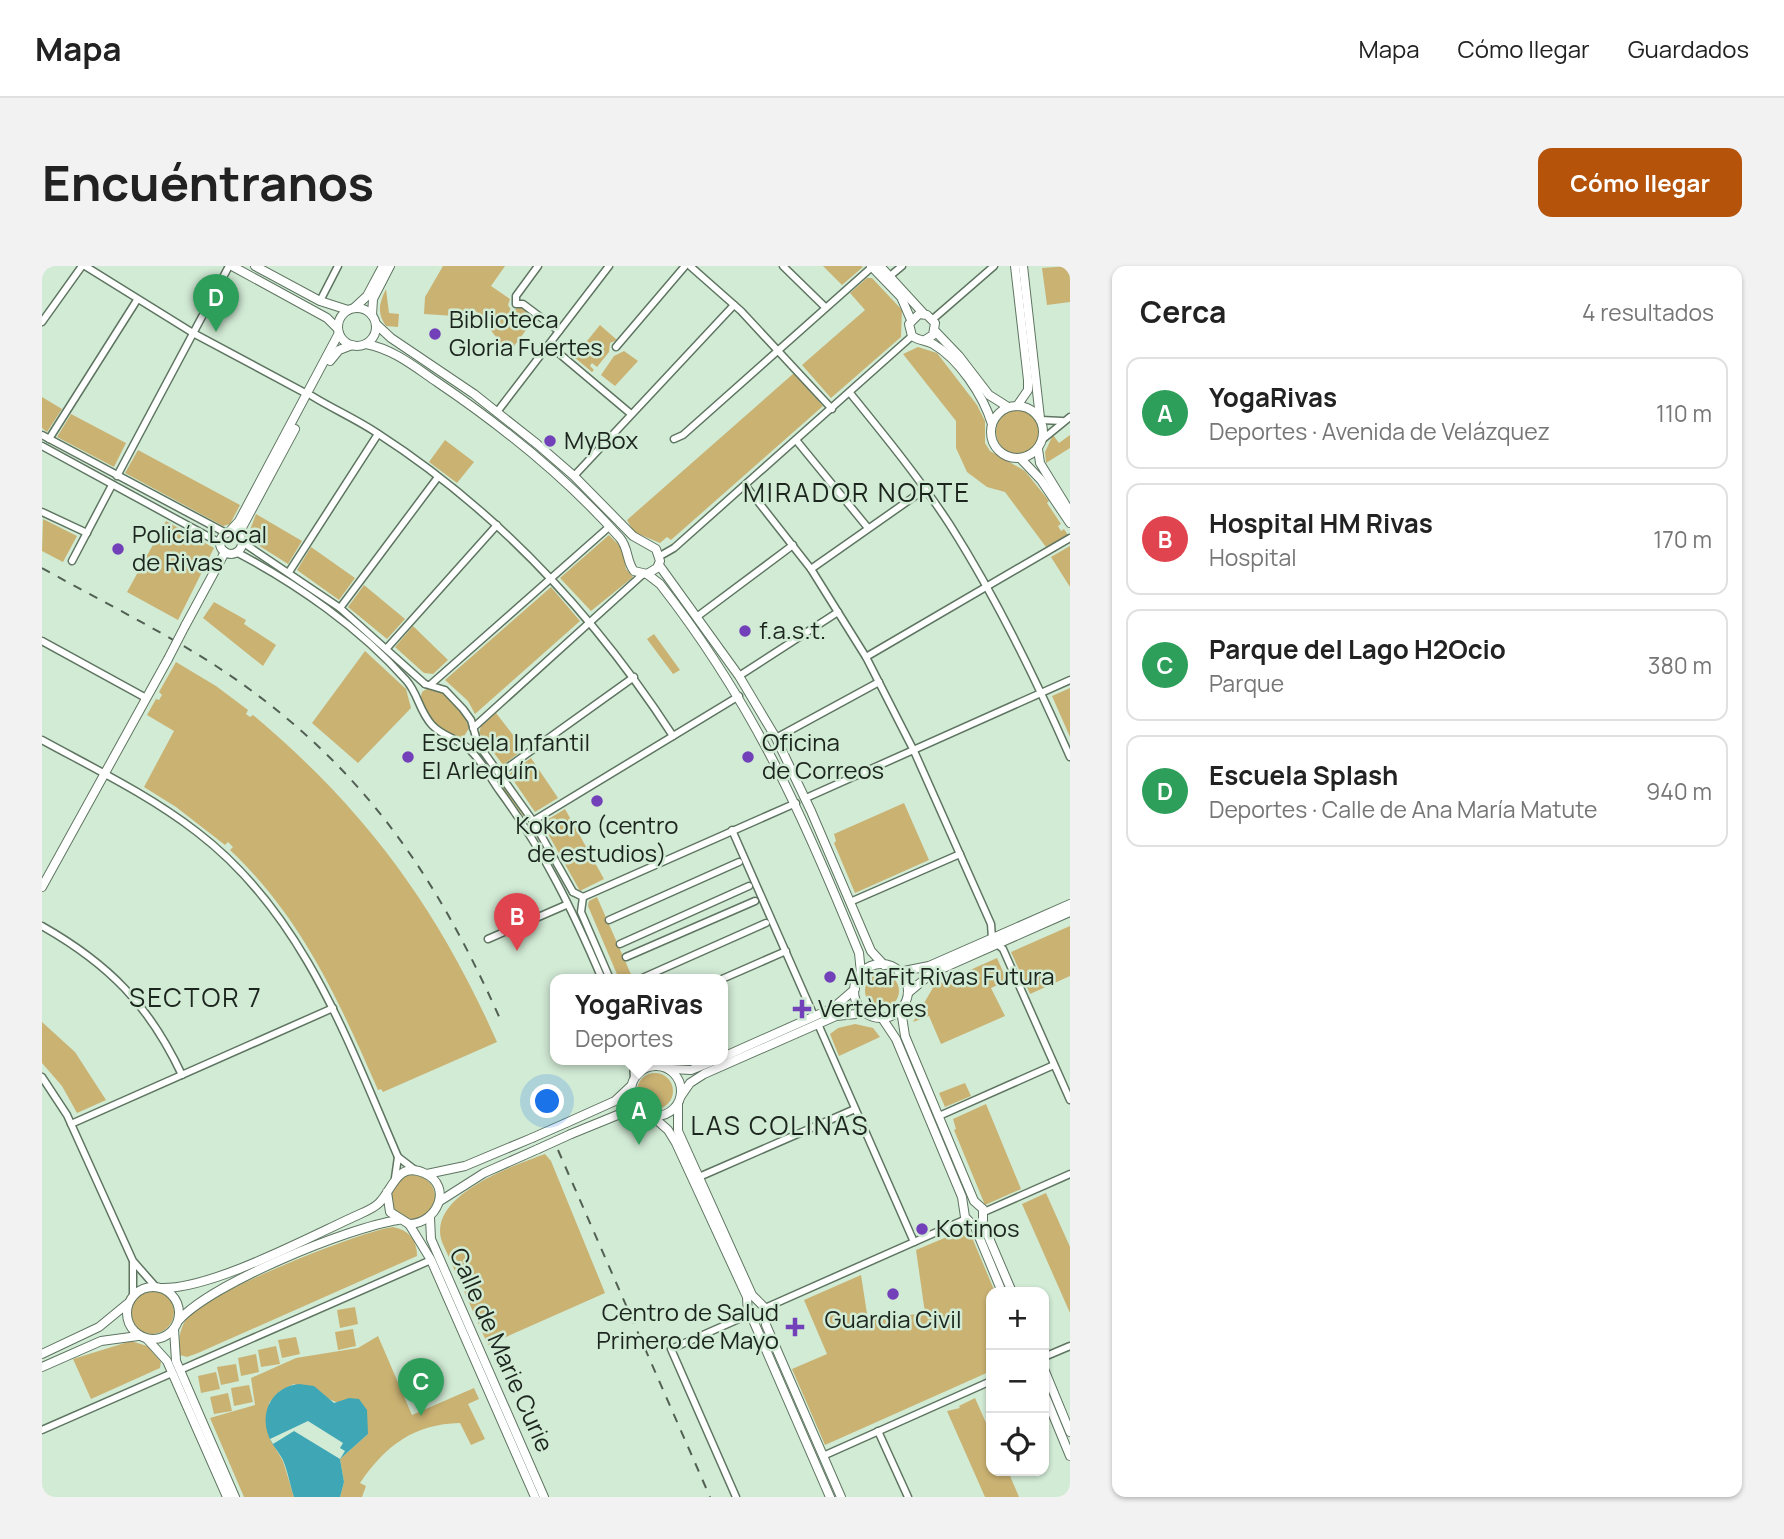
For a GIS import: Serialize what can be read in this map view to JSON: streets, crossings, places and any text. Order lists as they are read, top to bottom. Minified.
{"streets":{"street":["Calle de Marie Curie"]},"districts":["MIRADOR NORTE","SECTOR 7","LAS COLINAS"],"places":{"other":["Biblioteca Gloria Fuertes","MyBox","Policía Local de Rivas","f.a.s.t.","Escuela Infantil El Arlequín","Oficina de Correos","Kokoro (centro de estudios)","AltaFit Rivas Futura","Kotinos","Guardia Civil"],"health":["Vertèbres","Centro de Salud Primero de Mayo"]},"page":{"header":"Mapa","nav":["Mapa","Cómo llegar","Guardados"],"buttons":"Cómo llegar","title":"Encuéntranos","heading":["Cerca","4 resultados"],"pins":["D","B","A","C"],"list":[{"mark":"A","name":"YogaRivas","note":"Deportes · Avenida de Velázquez","value":"110 m"},{"mark":"B","name":"Hospital HM Rivas","note":"Hospital","value":"170 m"},{"mark":"C","name":"Parque del Lago H2Ocio","note":"Parque","value":"380 m"},{"mark":"D","name":"Escuela Splash","note":"Deportes · Calle de Ana María Matute","value":"940 m"}],"popup":["YogaRivas","Deportes"],"map_buttons":["+","−"]}}
